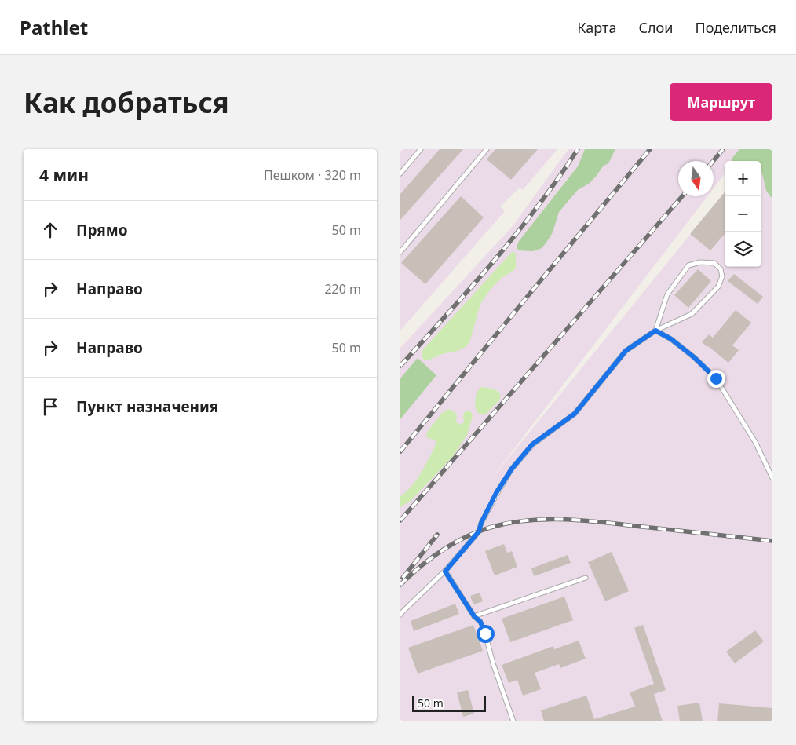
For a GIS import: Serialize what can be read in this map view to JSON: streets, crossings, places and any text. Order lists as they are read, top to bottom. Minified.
{"scale_bar":"50 m","north":"bottom","page":{"header":"Pathlet","nav":["Карта","Слои","Поделиться"],"buttons":"Маршрут","title":"Как добраться","heading":["4 мин","Пешком · 320 m"],"map_buttons":["+","−"],"list":[["Прямо","50 m"],["Направо","220 m"],["Направо","50 m"],"Пункт назначения"],"scale":"50 m"}}
